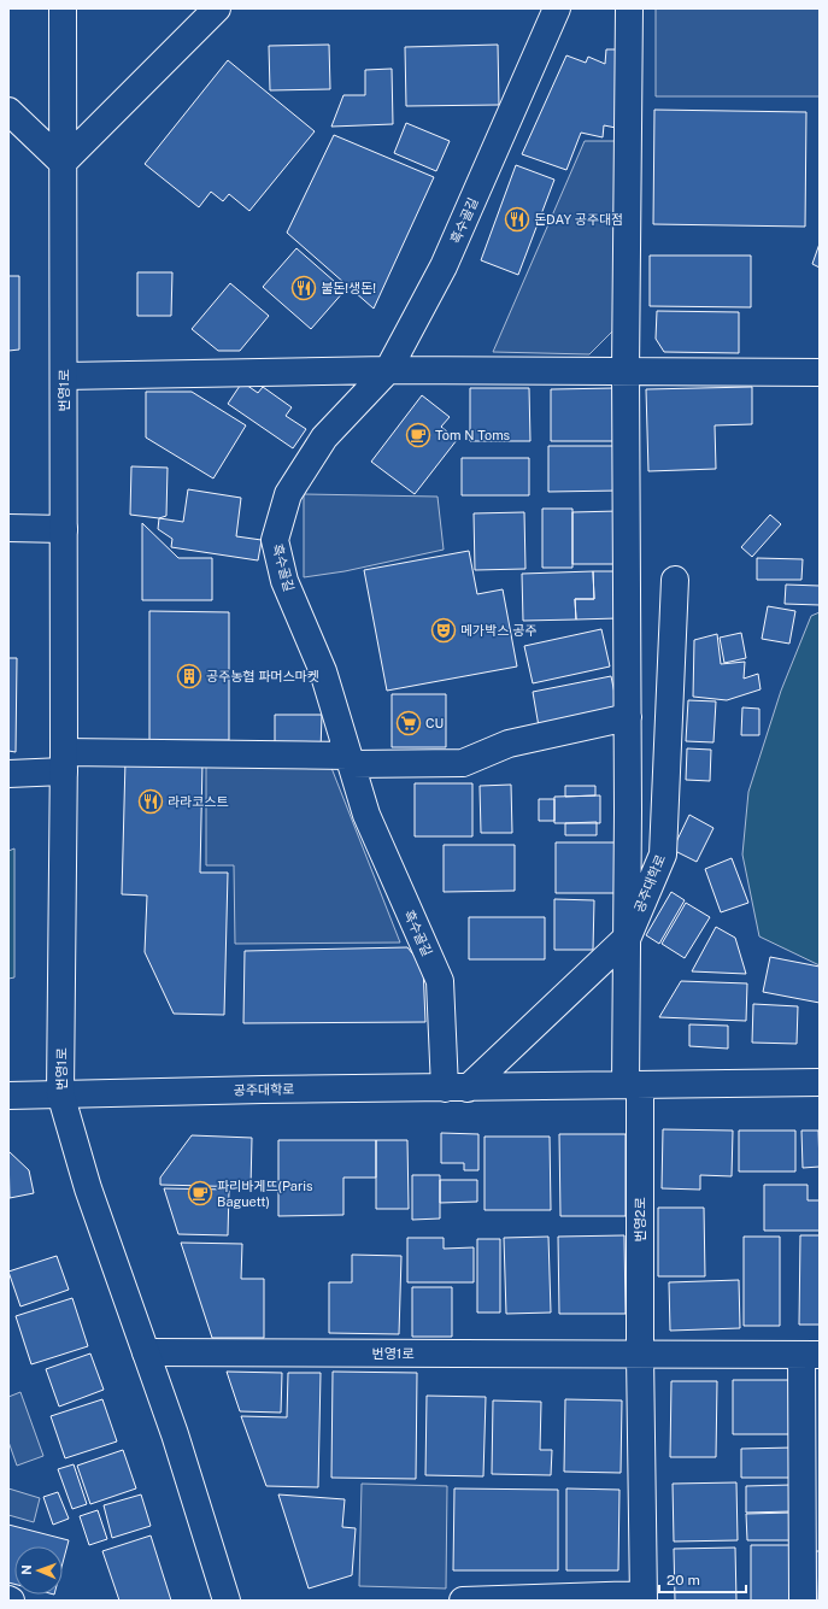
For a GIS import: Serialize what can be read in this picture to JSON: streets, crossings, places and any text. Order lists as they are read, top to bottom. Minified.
{"streets":{"street":["흑수골길","번영1로","공주대학로","번영2로"]},"crossings":[["흑수골길","공주대학로"],["번영1로","공주대학로"],["번영1로","번영2로"],["공주대학로","번영2로"]],"places":{"restaurant":["돈DAY 공주대점","불돈!생돈!","라라코스트"],"cafe":["Tom N Toms","파리바게뜨(Paris Baguett)"],"theatre":["메가박스 공주"],"building":["공주농협 파머스마켓"],"supermarket":["CU"]},"scale_bar":"20 m","north":"left"}
